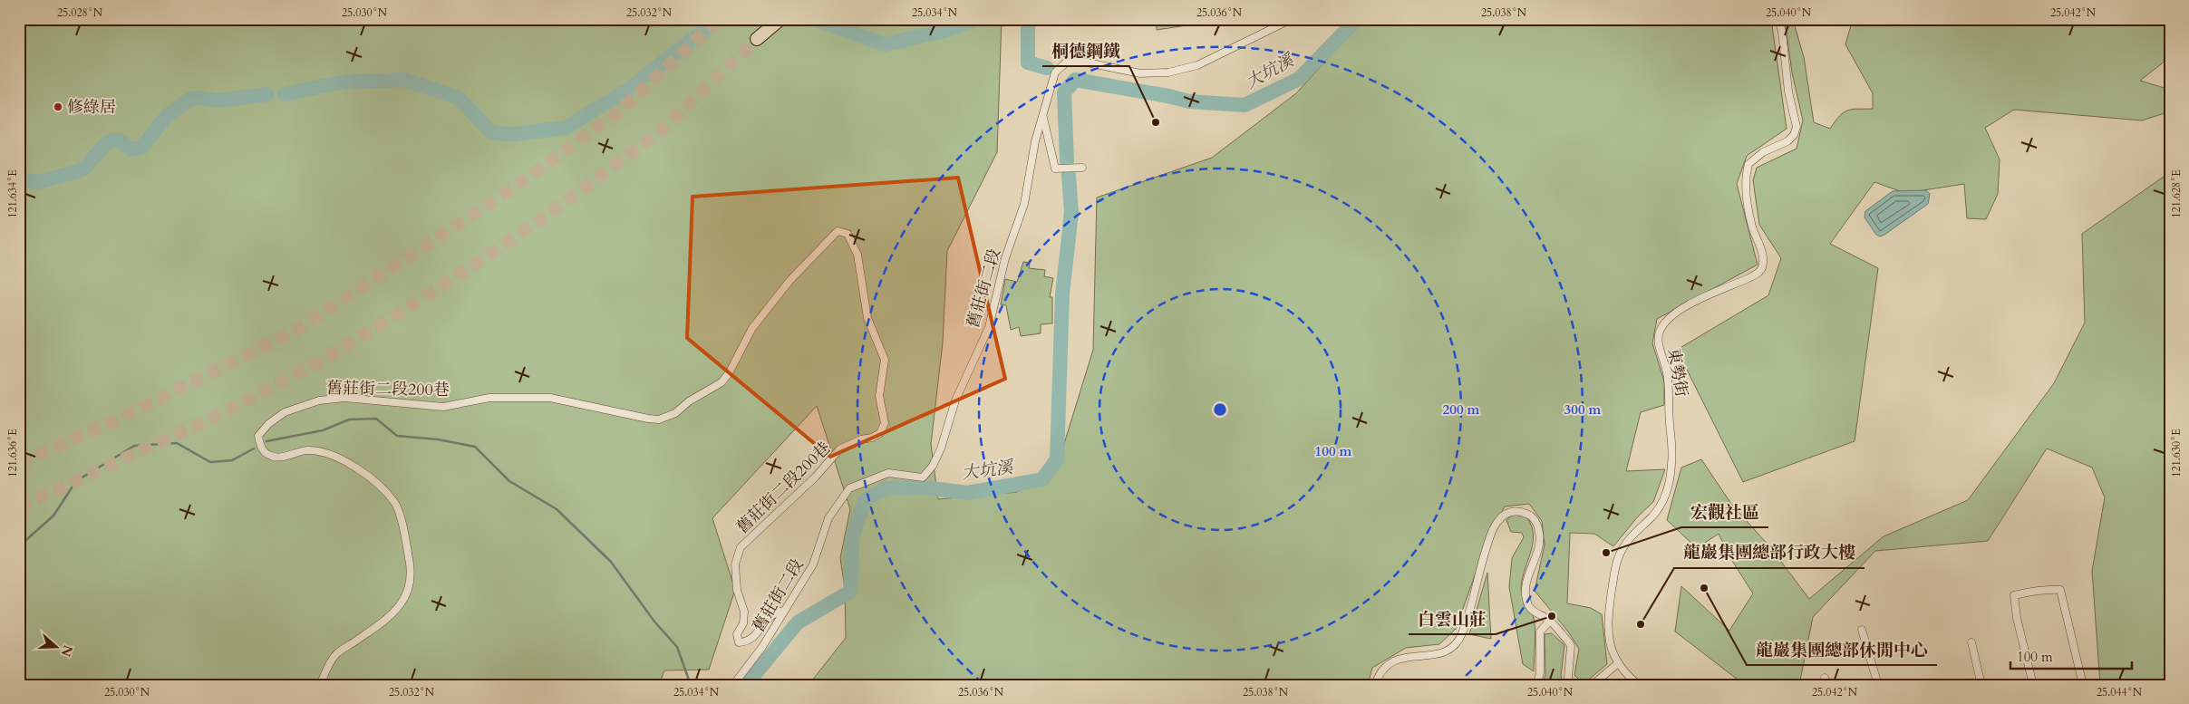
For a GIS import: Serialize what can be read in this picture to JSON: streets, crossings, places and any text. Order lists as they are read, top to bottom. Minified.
{"streets":{"street":["舊莊街二段","東勢街","舊莊街二段200巷"]},"crossings":[["舊莊街二段","舊莊街二段200巷"]],"water":["大坑溪"],"places":["修綠居","桐德鋼鐵","宏觀社區","龍巖集團總部休閒中心","白雲山莊","龍巖集團總部行政大樓"],"scale_bar":"100 m","north":"right","coordinates":["25.028°N","25.030°N","25.032°N","25.034°N","25.036°N","25.038°N","25.040°N","25.042°N","121.634°E","121.628°E","121.636°E","121.630°E","25.044°N"],"rings":["200 m","300 m","100 m"]}
